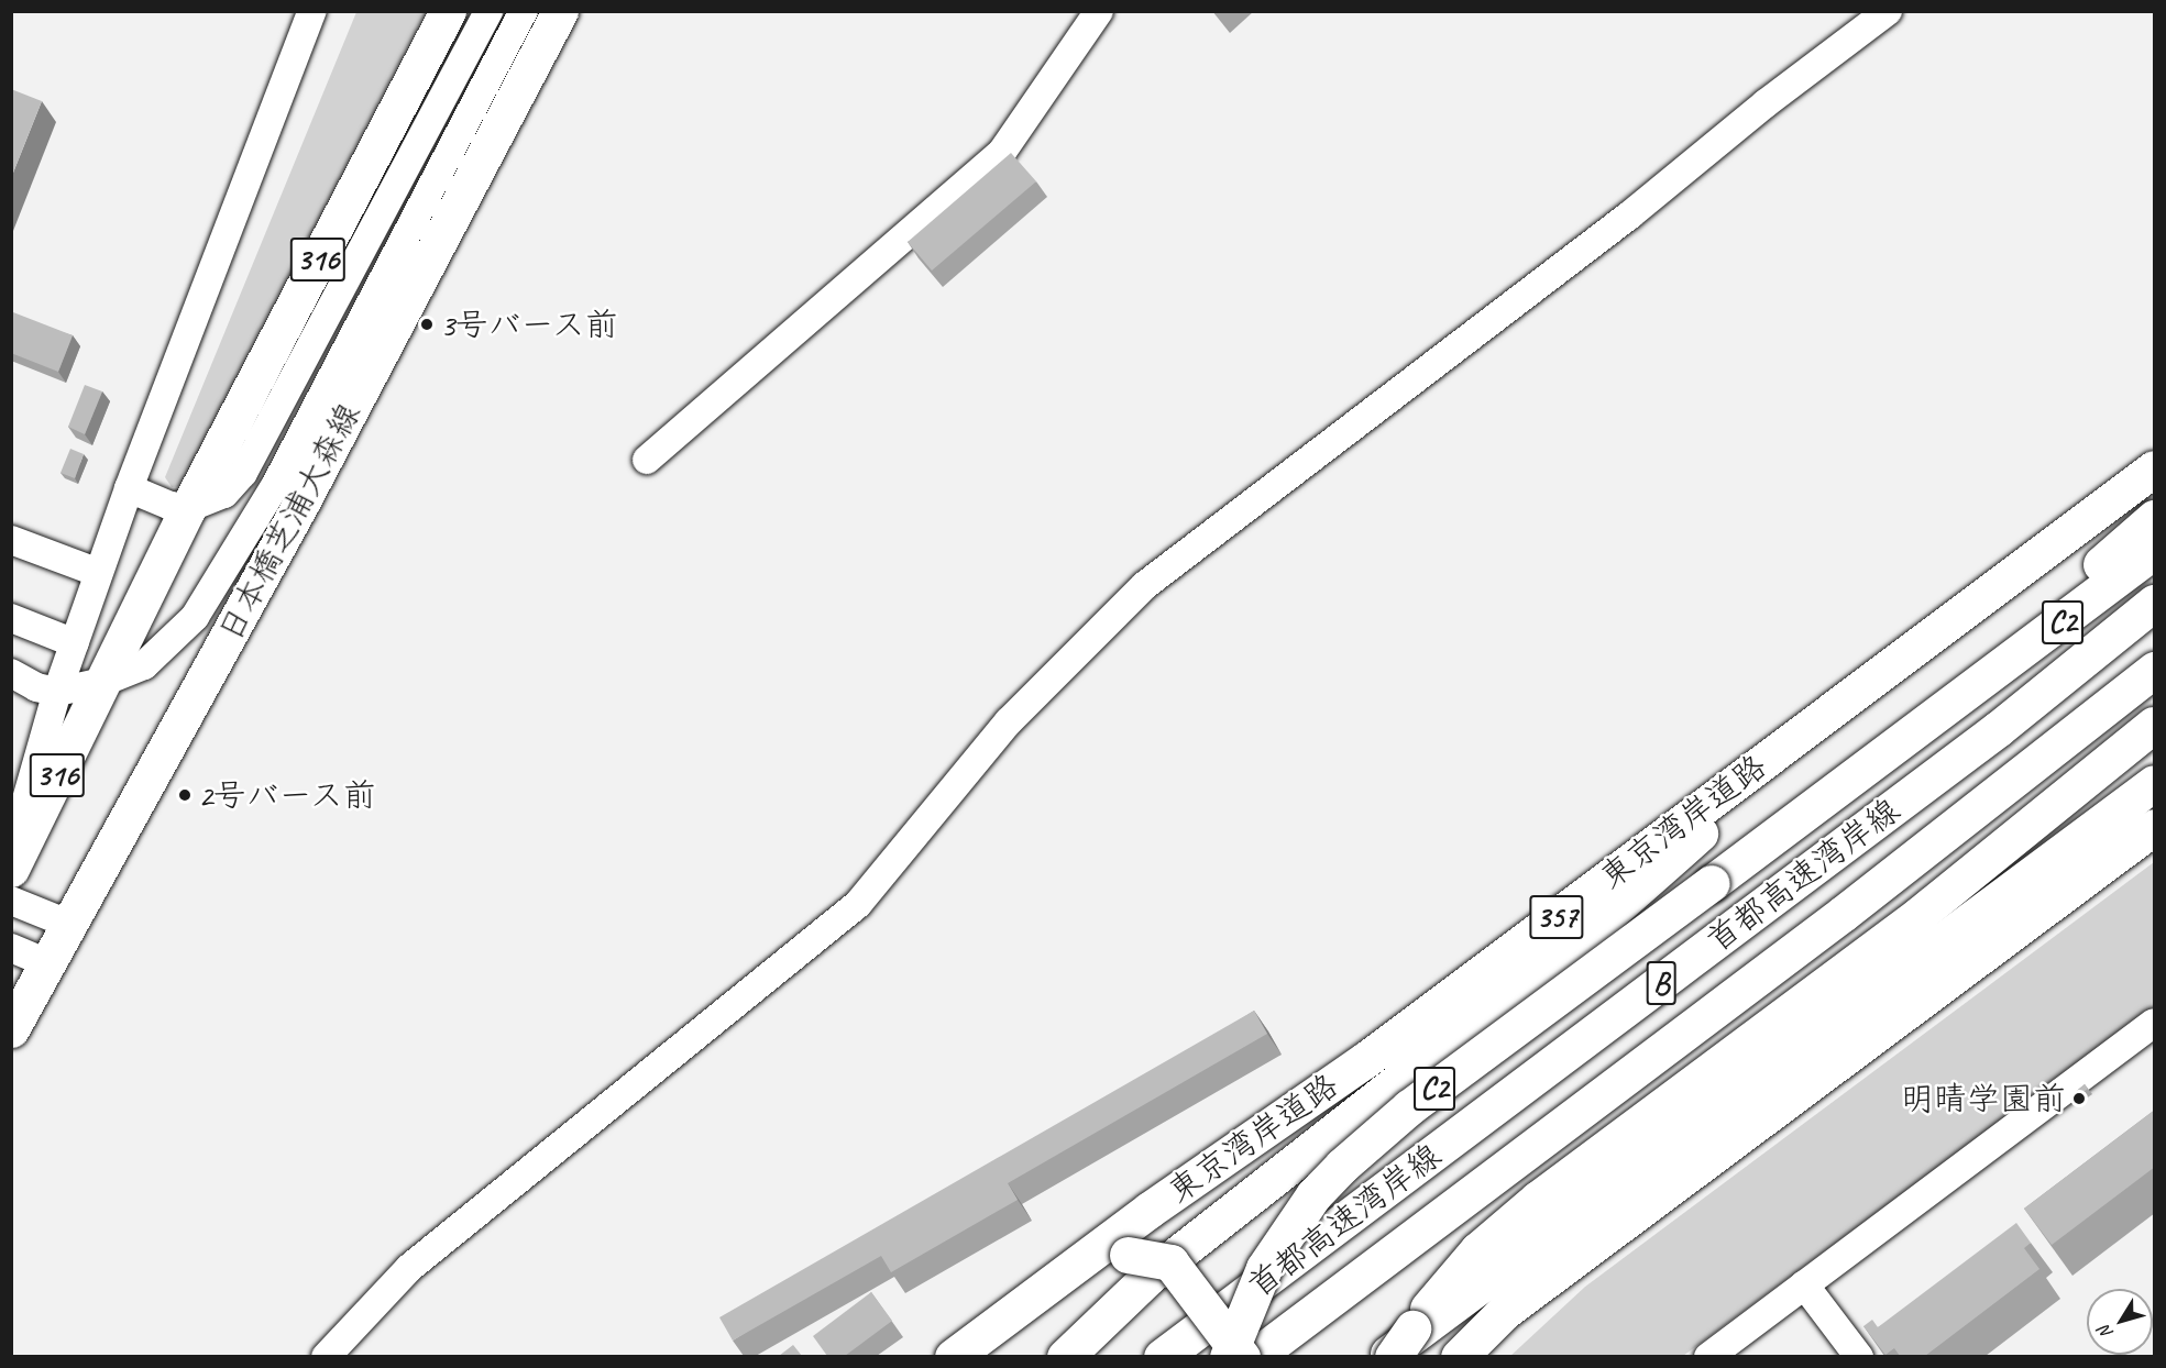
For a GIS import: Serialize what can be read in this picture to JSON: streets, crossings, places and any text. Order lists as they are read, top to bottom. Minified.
{"streets":{"main road":["316","日本橋芝浦大森線","C2","東京湾岸道路","首都高速湾岸線","357","B"]},"places":["3号バース前","2号バース前","明晴学園前"],"north":"bottom left"}
